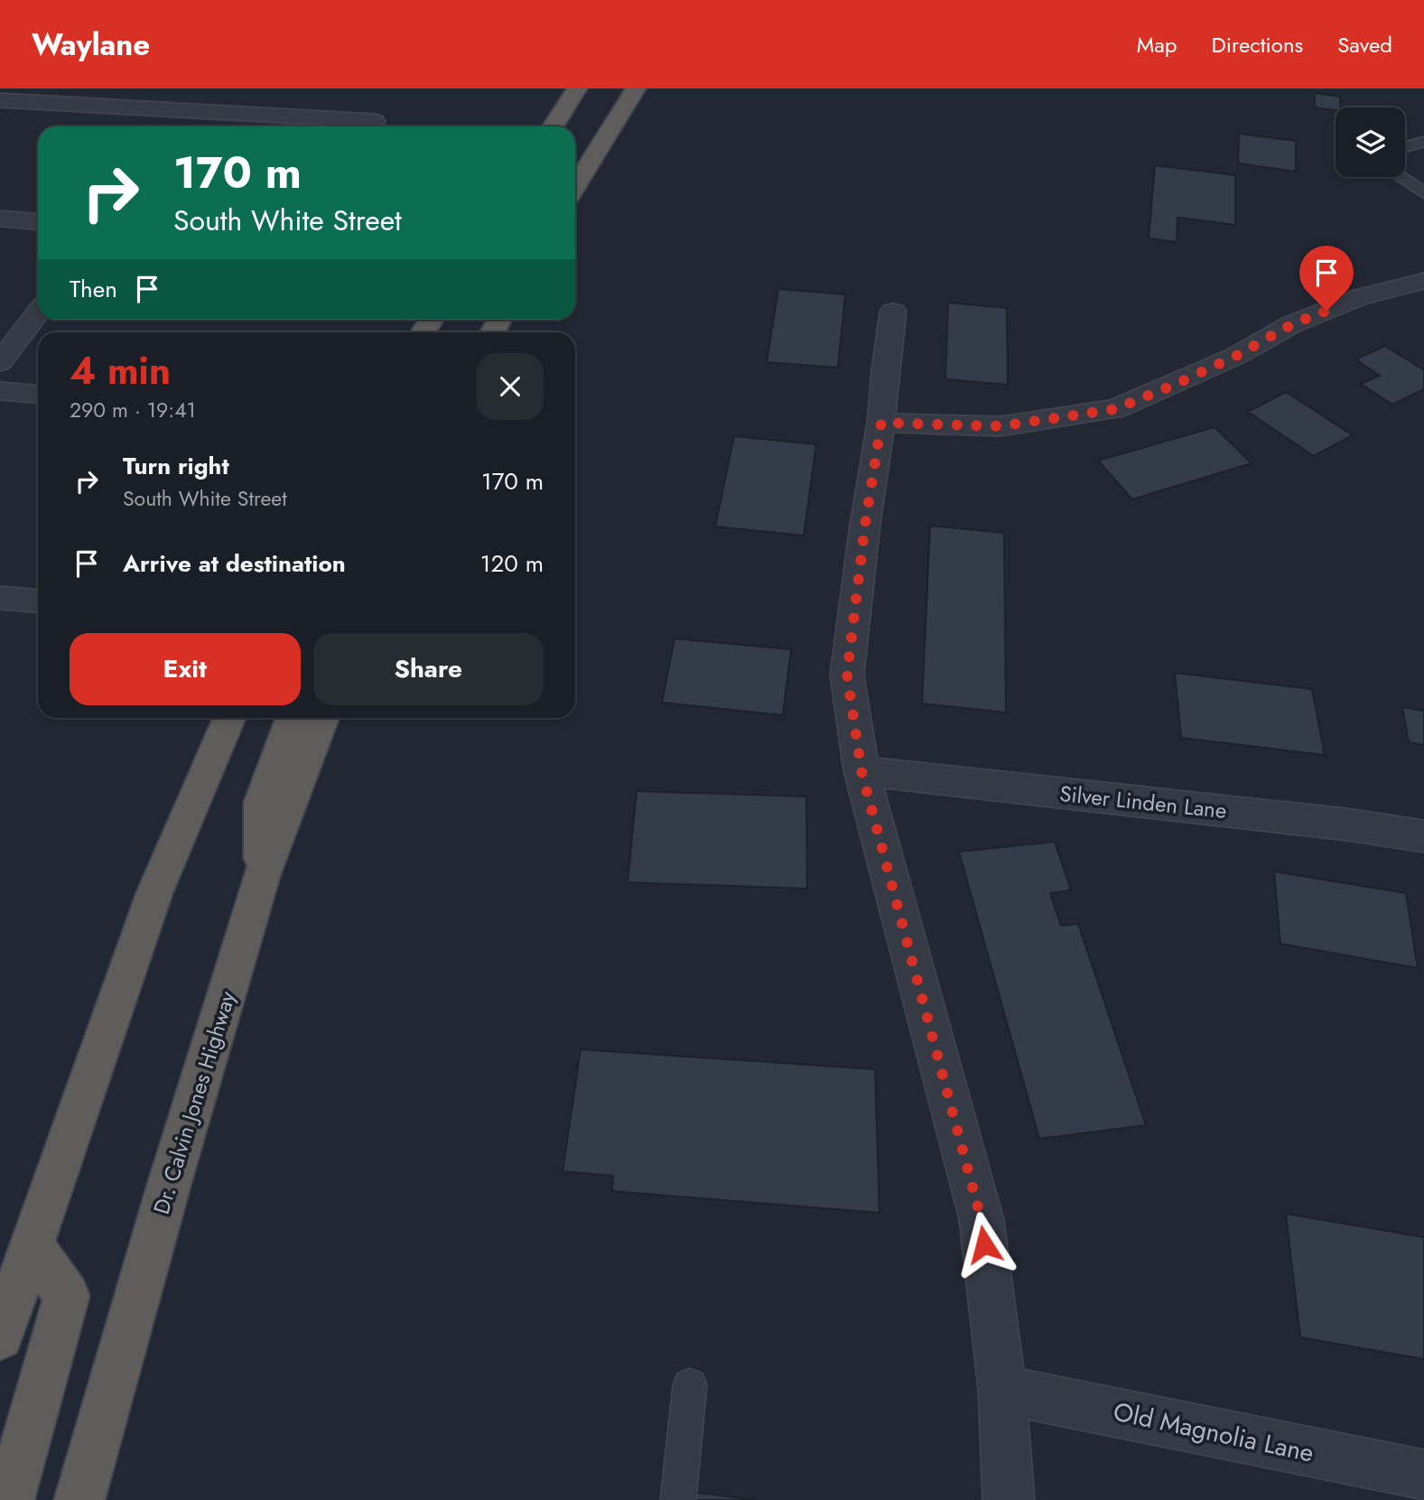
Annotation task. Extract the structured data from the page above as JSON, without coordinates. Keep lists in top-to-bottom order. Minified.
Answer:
{"streets":{"highway":["Dr. Calvin Jones Highway"],"street":["Silver Linden Lane","Old Magnolia Lane"]},"page":{"header":"Waylane","nav":["Map","Directions","Saved"],"turn":["170 m","South White Street"],"then":"Then","heading":["4 min","290 m · 19:41"],"list":[{"name":"Turn right","note":"South White Street","value":"170 m"},{"name":"Arrive at destination","value":"120 m"}],"buttons":["Exit","Share"]}}
